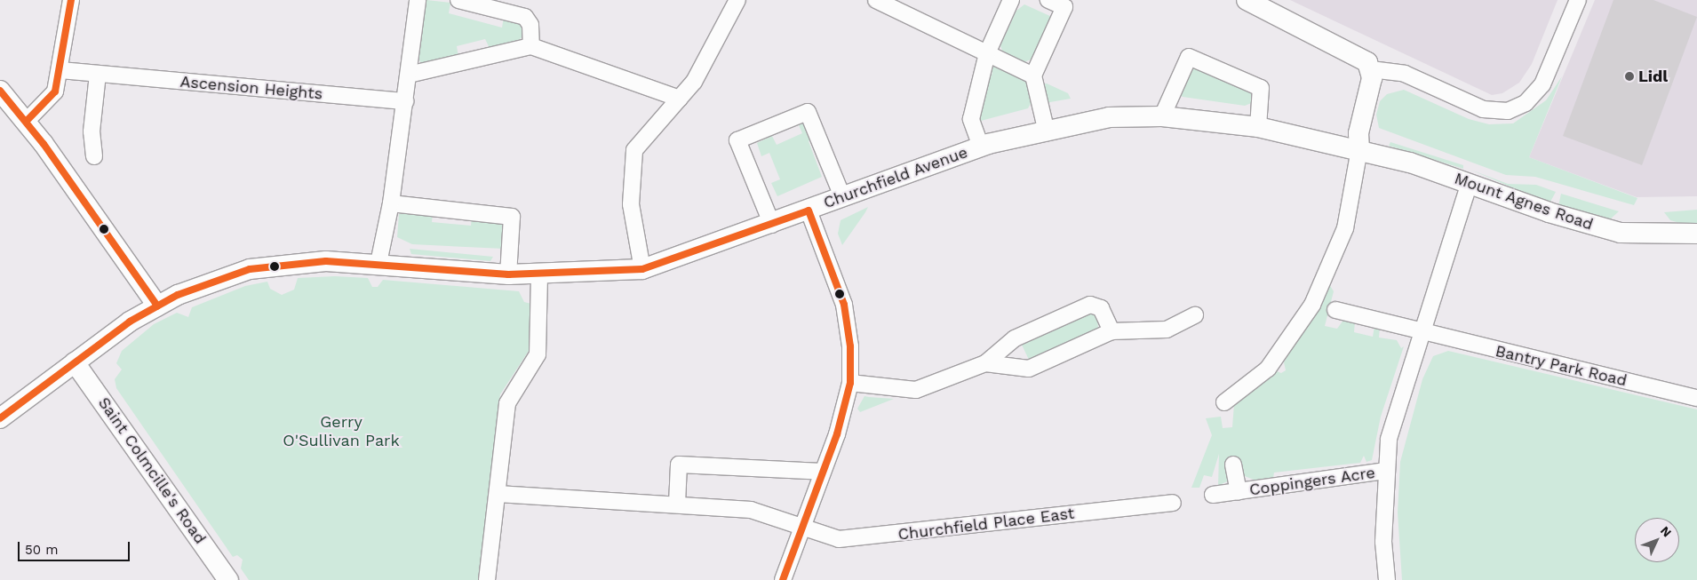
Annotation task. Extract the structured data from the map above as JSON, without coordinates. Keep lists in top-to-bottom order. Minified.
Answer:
{"streets":{"street":["Ascension Heights","Churchfield Avenue","Mount Agnes Road","Bantry Park Road","Saint Colmcille's Road","Coppingers Acre","Churchfield Place East"]},"crossings":[["Churchfield Avenue","Mount Agnes Road"],["Churchfield Avenue","Saint Colmcille's Road"]],"parks":["Gerry O'Sullivan Park"],"places":["Lidl"],"scale_bar":"50 m","north":"top right"}
